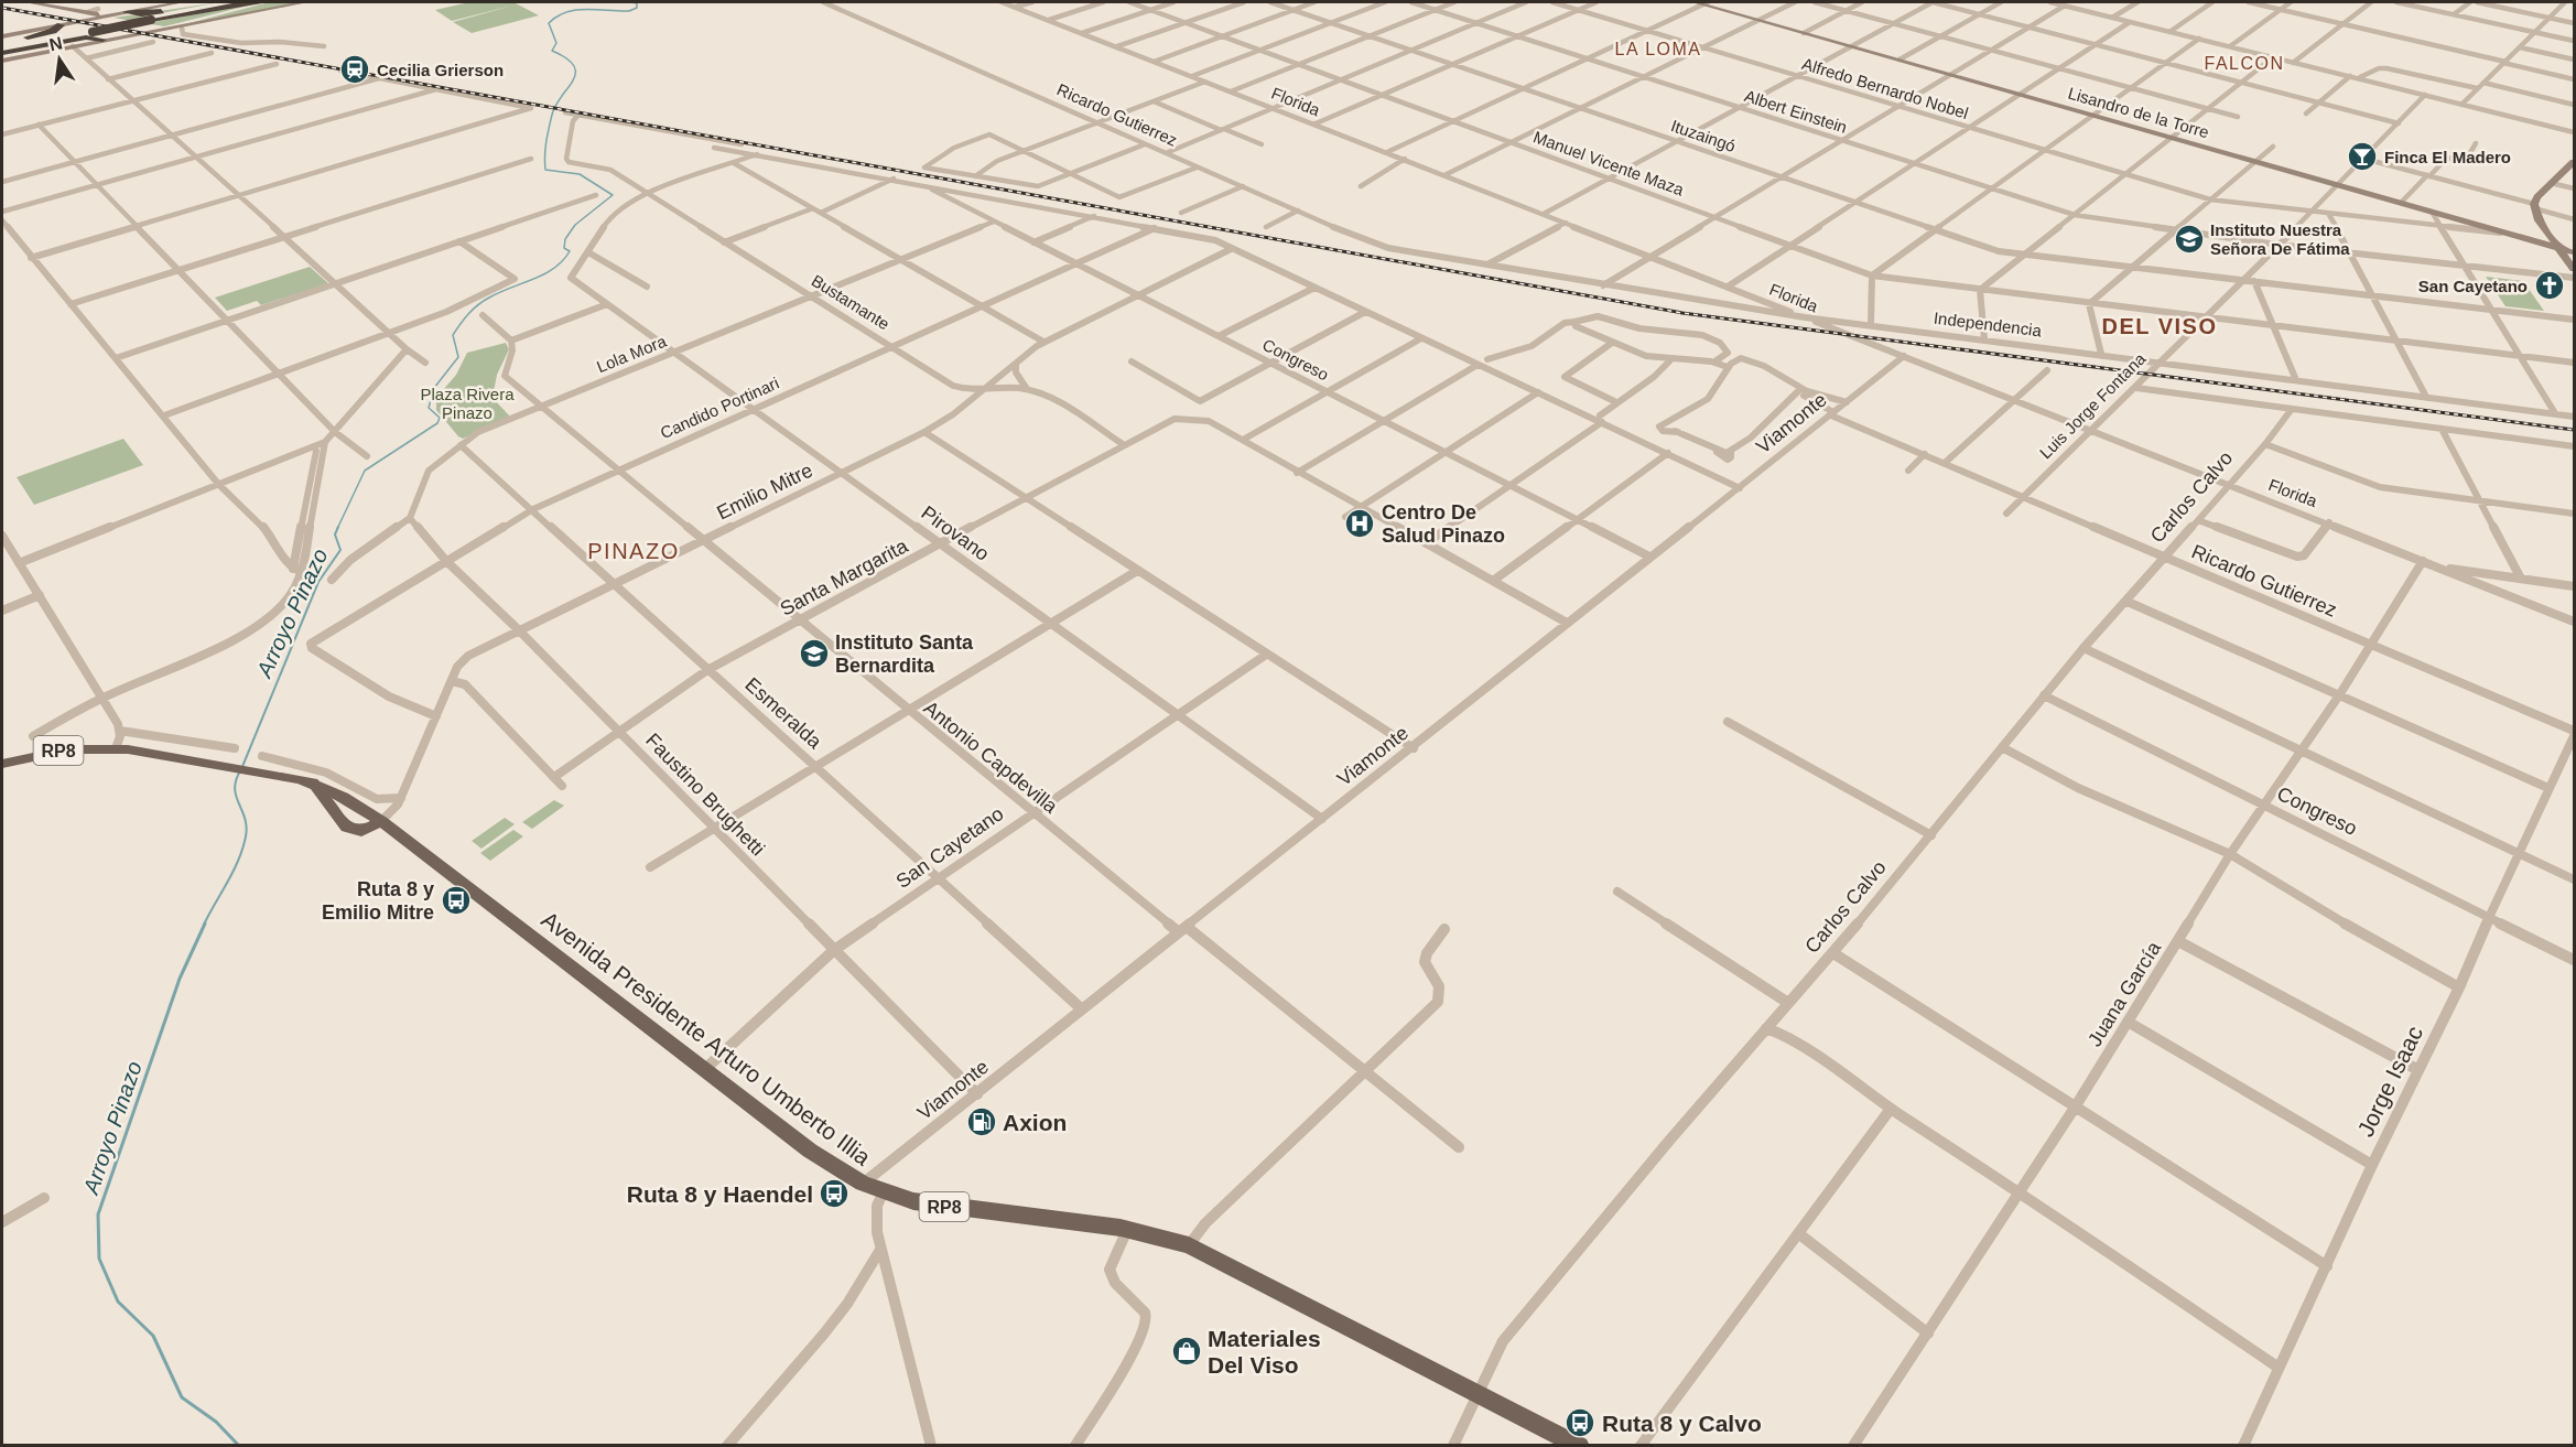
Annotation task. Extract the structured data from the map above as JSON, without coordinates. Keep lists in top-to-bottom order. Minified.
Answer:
{"streets":{"main road":["RP8","Avenida Presidente Arturo Umberto Illia"],"street":["Alfredo Bernardo Nobel","Florida","Albert Einstein","Lisandro de la Torre","Ricardo Gutierrez","Ituzaingó","Manuel Vicente Maza","Bustamante","Independencia","Lola Mora","Congreso","Luis Jorge Fontana","Candido Portinari","Viamonte","Emilio Mitre","Carlos Calvo","Pirovano","Santa Margarita","Esmeralda","Antonio Capdevilla","Faustino Brughetti","San Cayetano","Juana García","Jorge Isaac"]},"crossings":[["Alfredo Bernardo Nobel","Lisandro de la Torre"],["Alfredo Bernardo Nobel","Luis Jorge Fontana"],["Florida","Independencia"],["Florida","Luis Jorge Fontana"],["Florida","Viamonte"],["Florida","Carlos Calvo"],["Florida","Juana García"],["Albert Einstein","Luis Jorge Fontana"],["Lisandro de la Torre","Luis Jorge Fontana"],["Ricardo Gutierrez","Independencia"],["Ricardo Gutierrez","Luis Jorge Fontana"],["Ricardo Gutierrez","Viamonte"],["Ricardo Gutierrez","Carlos Calvo"],["Ricardo Gutierrez","Juana García"],["Ituzaingó","Luis Jorge Fontana"],["Manuel Vicente Maza","Luis Jorge Fontana"],["Bustamante","Lola Mora"],["Bustamante","Candido Portinari"],["Bustamante","Emilio Mitre"],["Bustamante","Santa Margarita"],["Independencia","Luis Jorge Fontana"],["Lola Mora","Congreso"],["Lola Mora","Pirovano"],["Lola Mora","Esmeralda"],["Lola Mora","Antonio Capdevilla"],["Lola Mora","Faustino Brughetti"],["Congreso","Candido Portinari"],["Congreso","Viamonte"],["Congreso","Emilio Mitre"],["Congreso","Carlos Calvo"],["Congreso","Juana García"],["Congreso","Jorge Isaac"],["Candido Portinari","Emilio Mitre"],["Candido Portinari","Pirovano"],["Candido Portinari","Esmeralda"],["Candido Portinari","Antonio Capdevilla"],["Candido Portinari","Faustino Brughetti"],["Viamonte","Pirovano"],["Viamonte","Santa Margarita"],["Viamonte","Esmeralda"],["Viamonte","Antonio Capdevilla"],["Viamonte","Faustino Brughetti"],["Viamonte","Avenida Presidente Arturo Umberto Illia"],["Emilio Mitre","Pirovano"],["Emilio Mitre","Esmeralda"],["Emilio Mitre","Antonio Capdevilla"],["Emilio Mitre","Faustino Brughetti"],["Emilio Mitre","Avenida Presidente Arturo Umberto Illia"],["Carlos Calvo","Avenida Presidente Arturo Umberto Illia"],["Pirovano","Santa Margarita"],["Pirovano","San Cayetano"],["Santa Margarita","Esmeralda"],["Santa Margarita","Antonio Capdevilla"],["Santa Margarita","Faustino Brughetti"],["Esmeralda","San Cayetano"],["Antonio Capdevilla","San Cayetano"],["Faustino Brughetti","San Cayetano"],["San Cayetano","Avenida Presidente Arturo Umberto Illia"]],"districts":["LA LOMA","FALCON","DEL VISO","PINAZO"],"water":["Arroyo Pinazo"],"parks":["Plaza Rivera Pinazo"],"places":{"station":["Cecilia Grierson"],"bar":["Finca El Madero"],"school or university":["Instituto Nuestra Señora De Fátima","Instituto Santa Bernardita"],"church":["San Cayetano"],"hospital":["Centro De Salud Pinazo"],"bus stop":["Ruta 8 y Emilio Mitre","Ruta 8 y Haendel","Ruta 8 y Calvo"],"fuel station":["Axion"],"shop":["Materiales Del Viso"]},"north":"top"}
